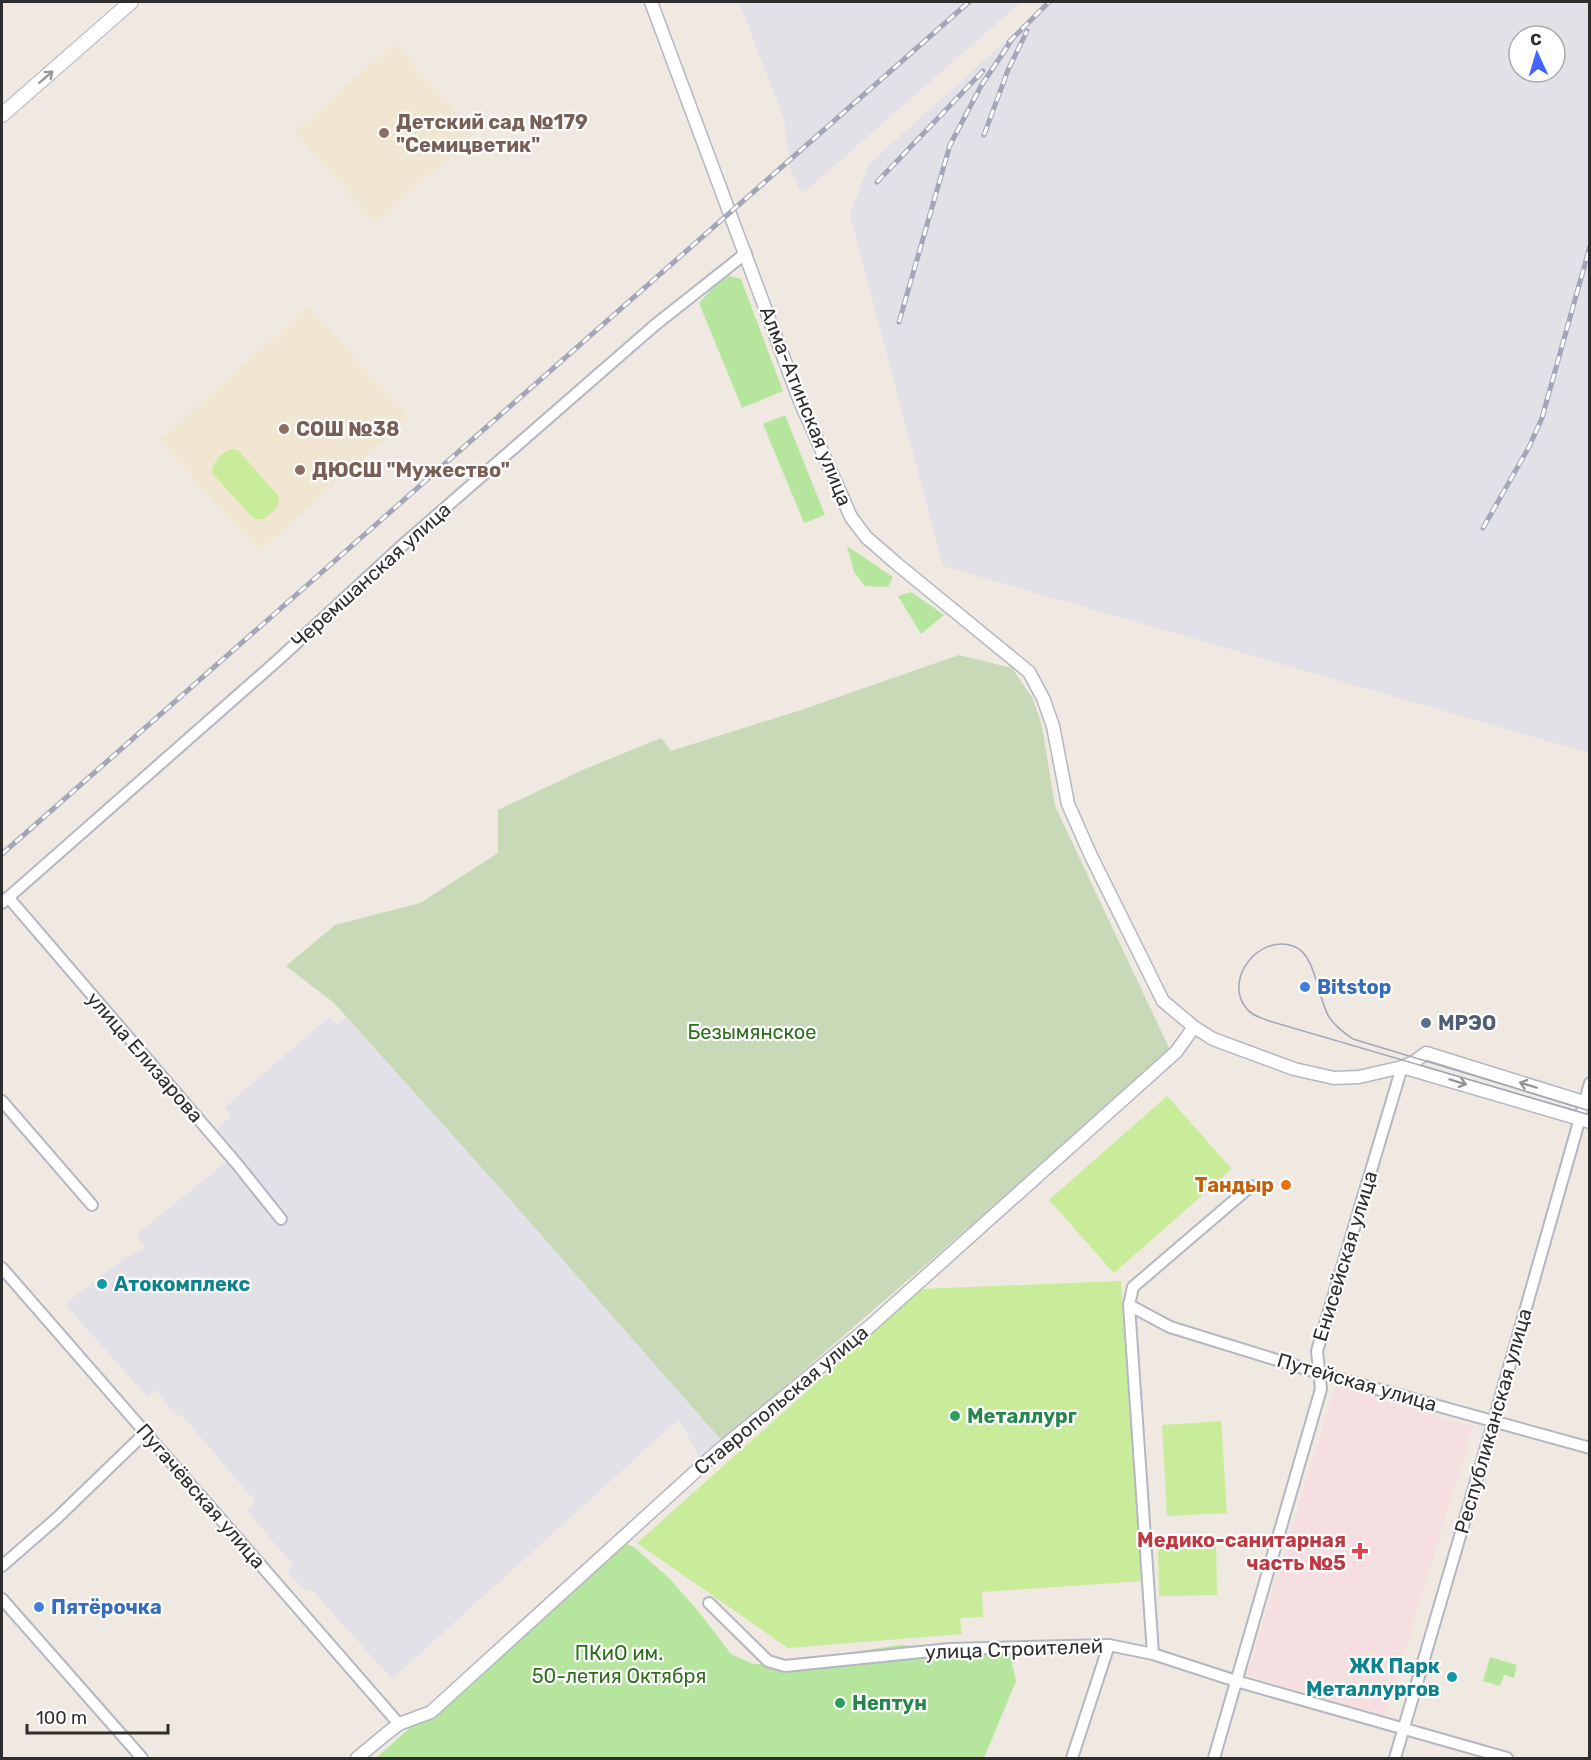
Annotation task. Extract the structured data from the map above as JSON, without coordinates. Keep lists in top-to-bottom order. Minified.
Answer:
{"streets":{"street":["Алма-Атинская улица","Черемшанская улица","улица Елизарова","Енисейская улица","Путейская улица","Ставропольская улица","Республиканская улица","Пугачёвская улица","улица Строителей"]},"crossings":[["Алма-Атинская улица","Черемшанская улица"],["Алма-Атинская улица","Енисейская улица"],["Алма-Атинская улица","Ставропольская улица"],["Алма-Атинская улица","Республиканская улица"],["Черемшанская улица","улица Елизарова"],["Енисейская улица","Путейская улица"],["Енисейская улица","улица Строителей"],["Путейская улица","Республиканская улица"],["Ставропольская улица","Пугачёвская улица"],["Республиканская улица","улица Строителей"]],"parks":["Безымянское","ПКиО им. 50-летия Октября"],"places":{"other":["Детский сад №179 \"Семицветик\"","СОШ №38","ДЮСШ \"Мужество\"","Bitstop","МРЭО","Тандыр","Атокомплекс","Металлург","Пятёрочка","ЖК Парк Металлургов","Нептун"],"health":["Медико-санитарная часть №5"]},"scale_bar":"100 m","north":"top"}
